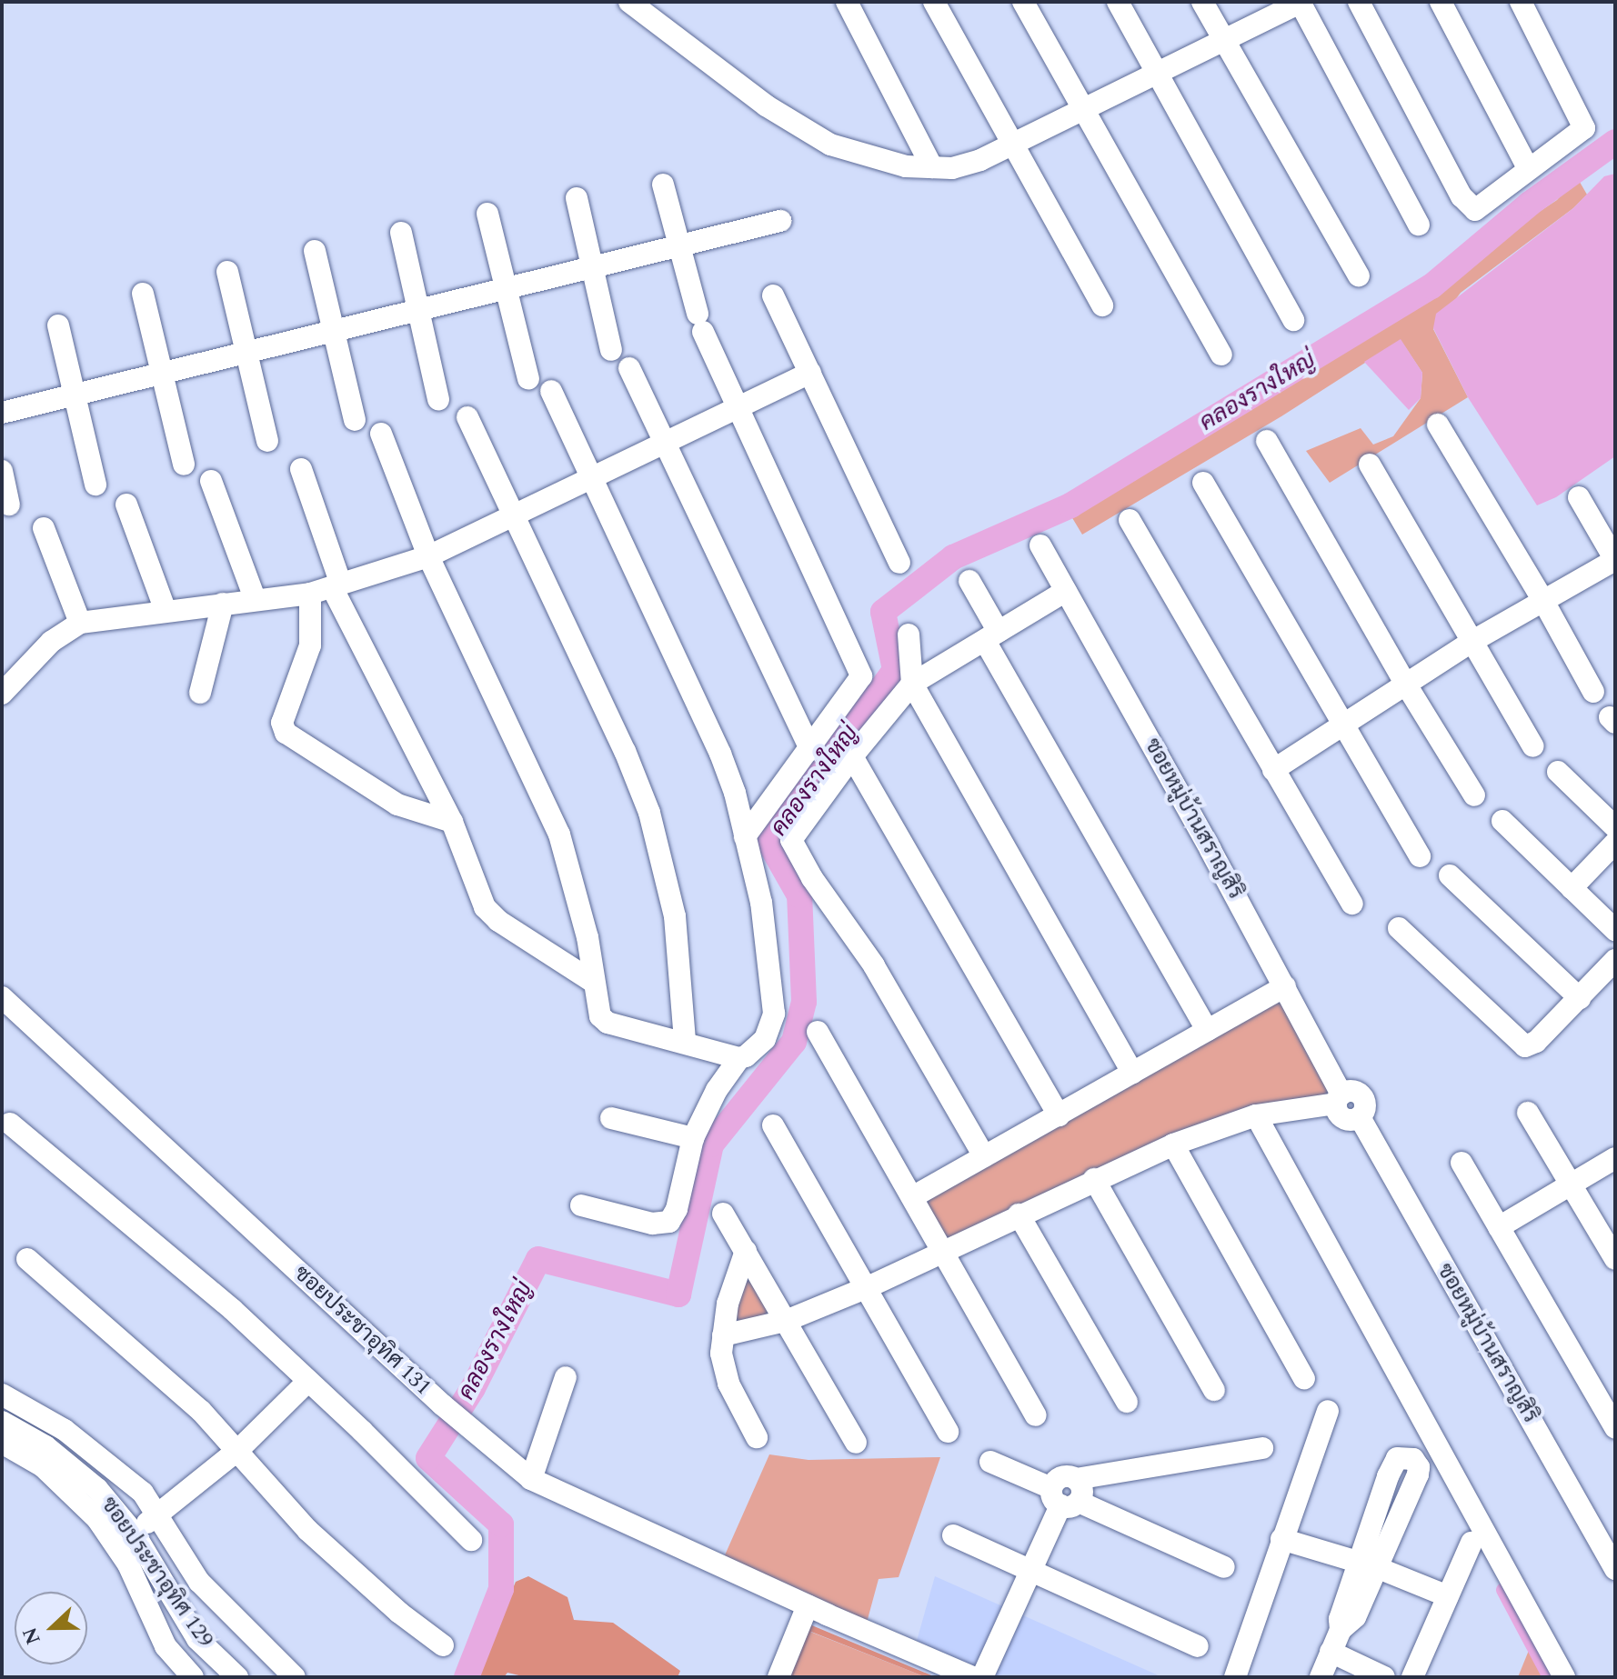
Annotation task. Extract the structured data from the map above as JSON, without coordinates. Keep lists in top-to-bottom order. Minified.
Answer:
{"streets":{"street":["ซอยหมู่บ้านสราญสิริ","ซอยประชาอุทิศ 131","ซอยประชาอุทิศ 129"]},"water":["คลองรางใหญ่"],"north":"left"}
